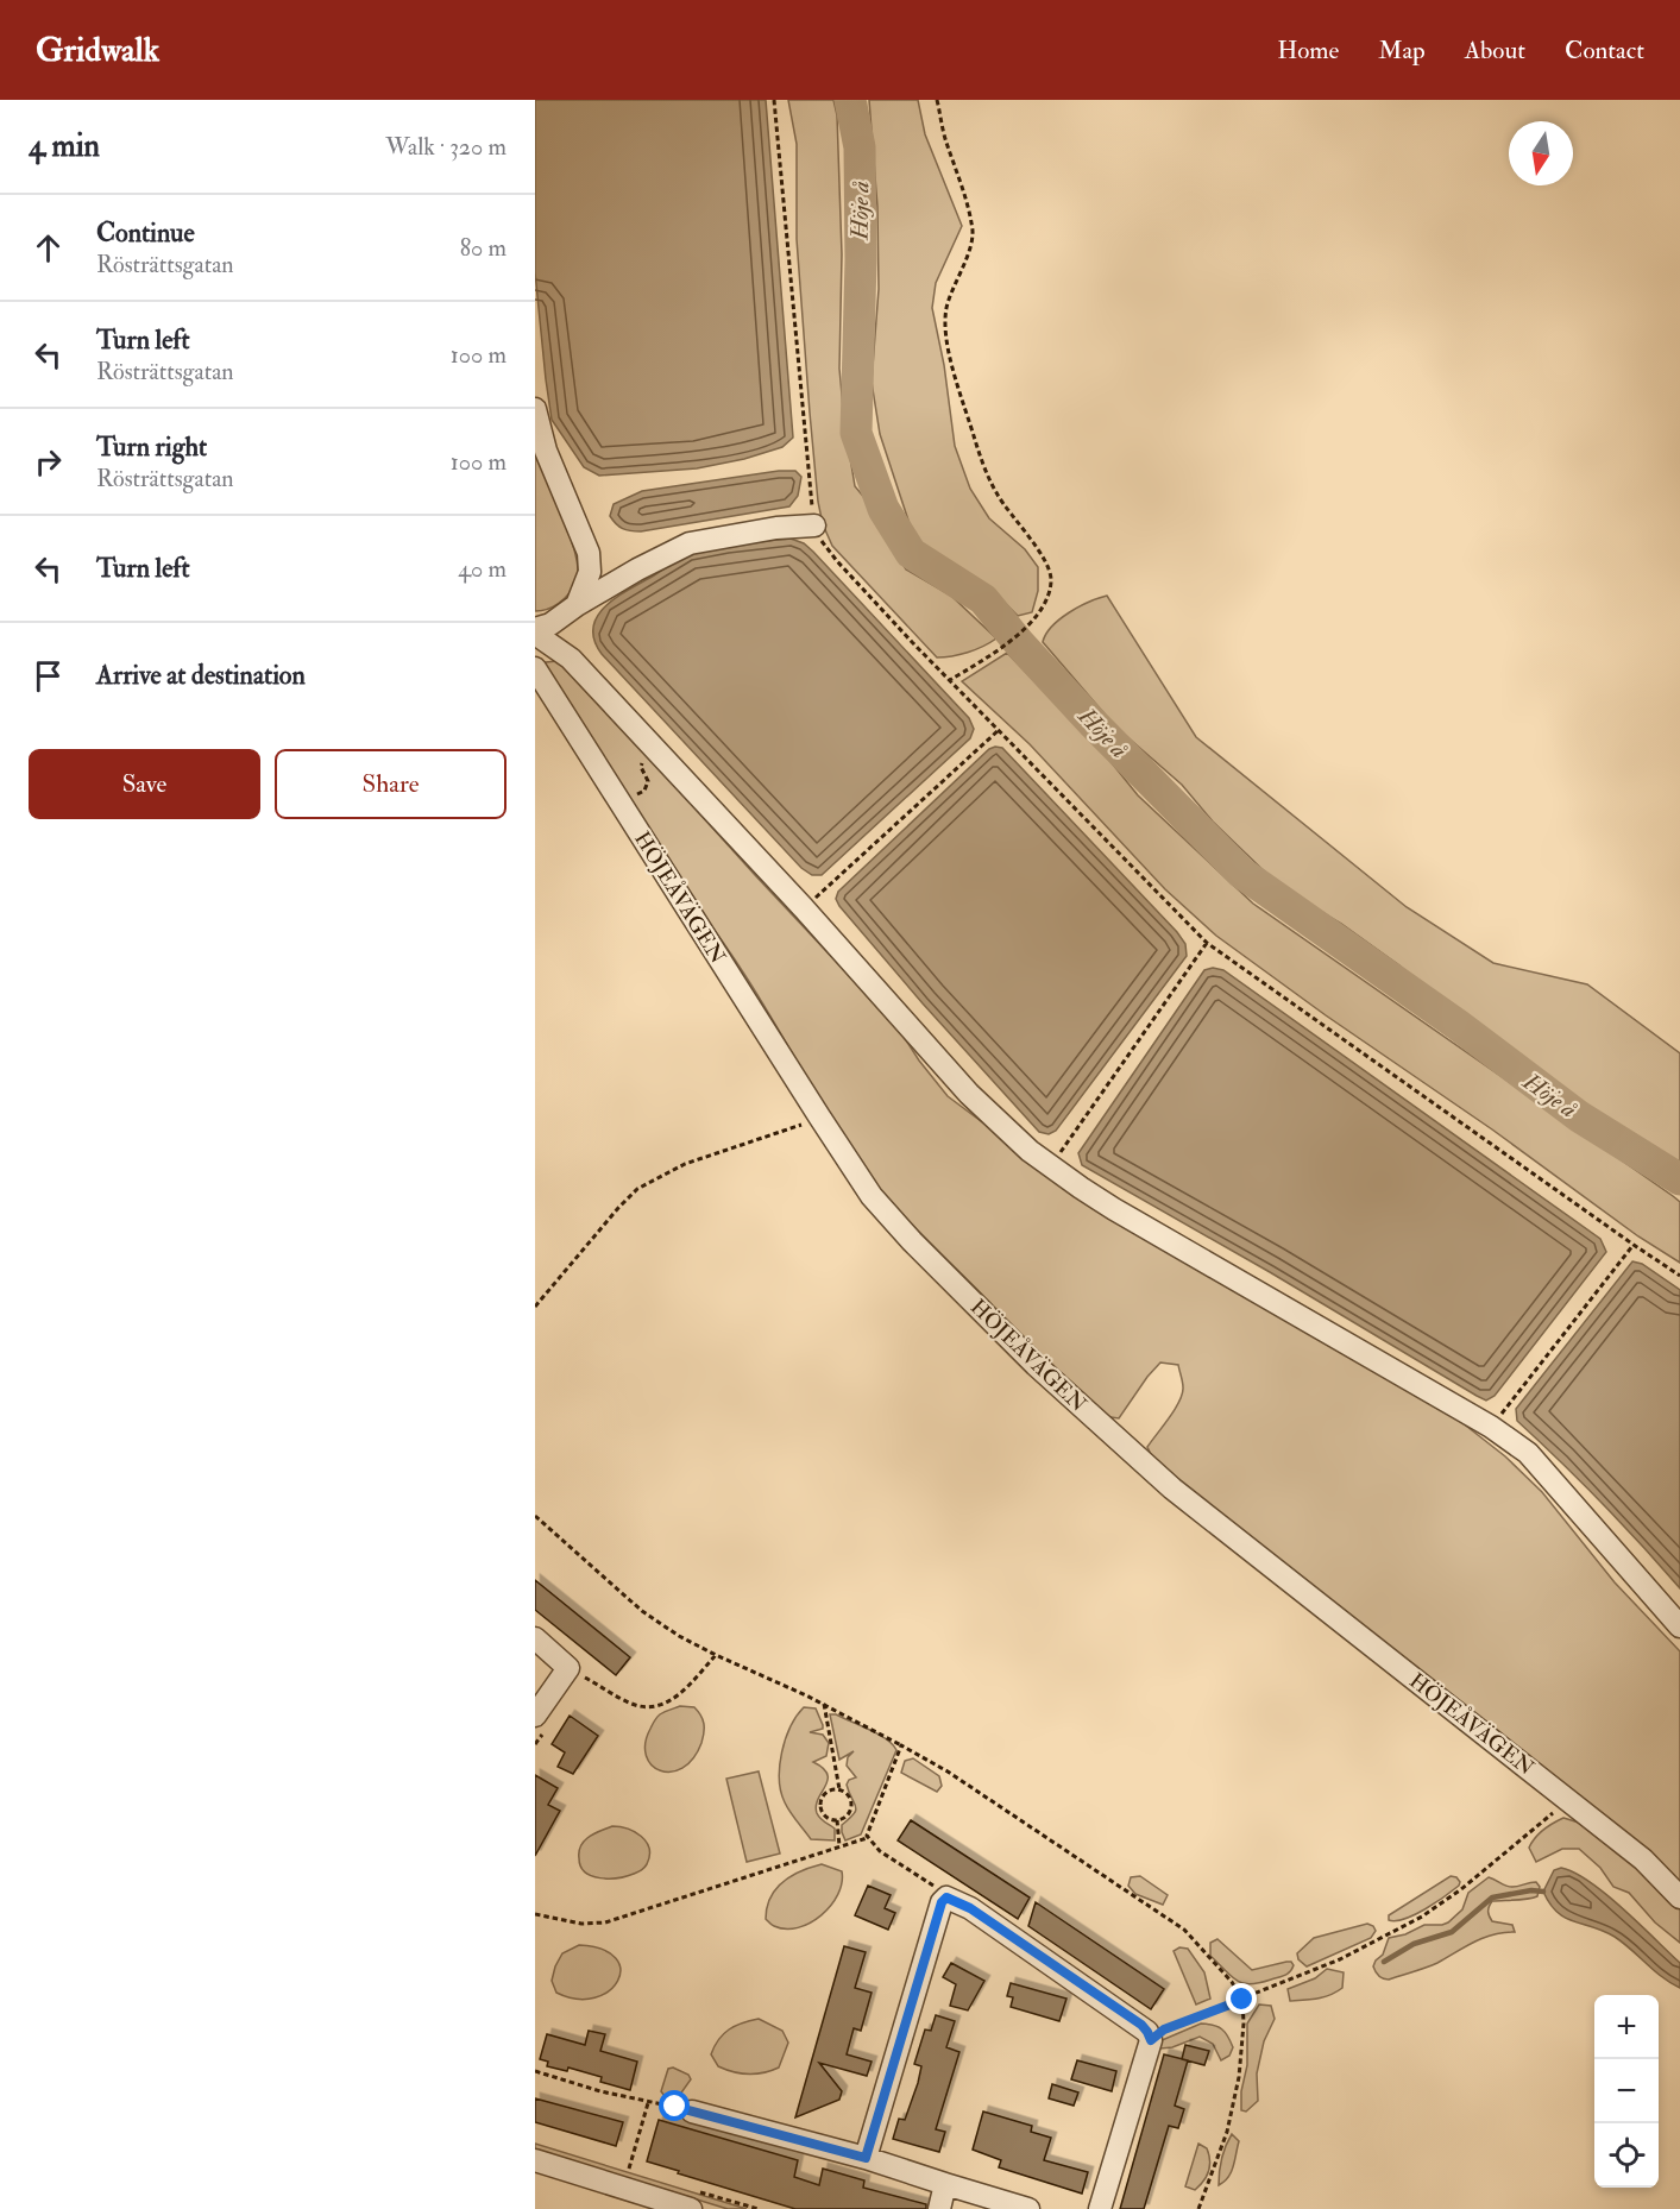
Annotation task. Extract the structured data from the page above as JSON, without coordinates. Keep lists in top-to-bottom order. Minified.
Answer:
{"streets":{"street":["HÖJEÅVÄGEN"]},"water":["Höje å"],"north":"bottom","page":{"header":"Gridwalk","nav":["Home","Map","About","Contact"],"heading":["4 min","Walk · 320 m"],"list":[["Continue","Rösträttsgatan","80 m"],["Turn left","Rösträttsgatan","100 m"],["Turn right","Rösträttsgatan","100 m"],["Turn left","40 m"],"Arrive at destination"],"buttons":["Save","Share"],"map_buttons":["+","−"]}}
